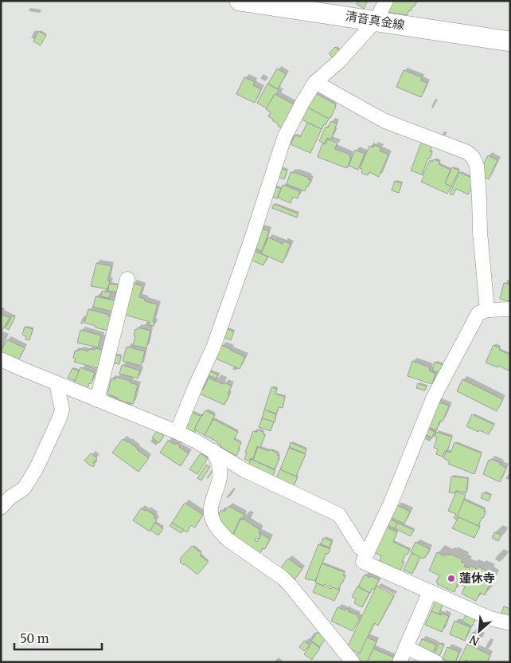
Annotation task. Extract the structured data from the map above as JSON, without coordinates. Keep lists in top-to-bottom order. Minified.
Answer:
{"streets":{"main road":["清音真金線"]},"places":["蓮休寺"],"scale_bar":"50 m","north":"bottom left"}
